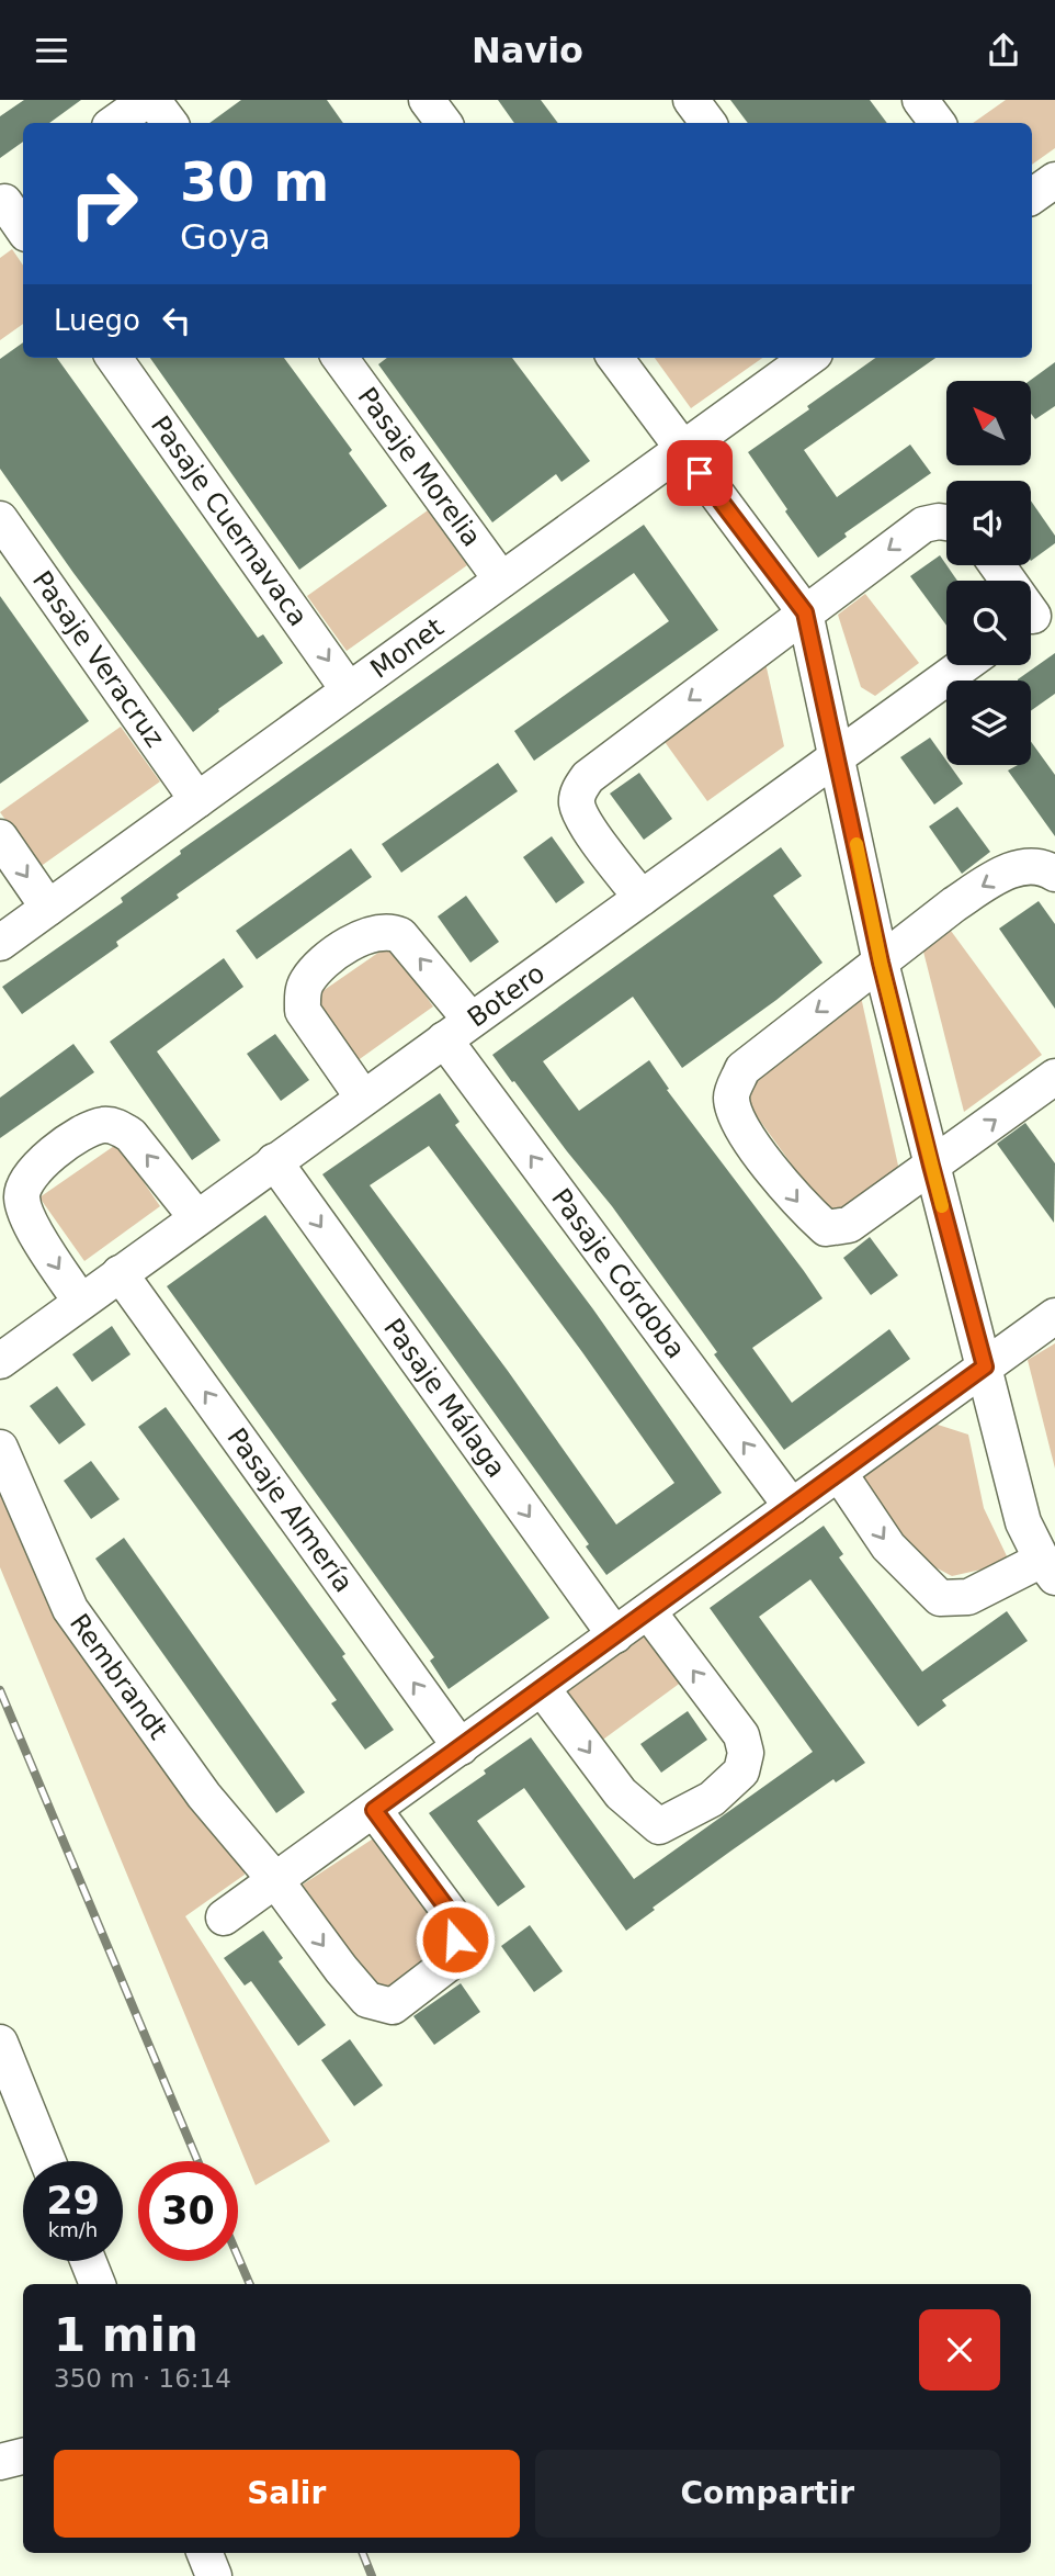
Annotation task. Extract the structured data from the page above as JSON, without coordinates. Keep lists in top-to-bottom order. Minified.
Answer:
{"streets":{"street":["Pasaje Morelia","Pasaje Cuernavaca","Monet","Pasaje Veracruz","Botero","Pasaje Córdoba","Pasaje Málaga","Pasaje Almería","Rembrandt"]},"crossings":[["Pasaje Morelia","Monet"],["Pasaje Cuernavaca","Monet"],["Monet","Pasaje Veracruz"],["Botero","Pasaje Córdoba"],["Botero","Pasaje Málaga"],["Botero","Pasaje Almería"]],"one_way":["Pasaje Cuernavaca","Pasaje Málaga","Pasaje Almería"],"north":"top left","page":{"header":"Navio","turn":["30 m","Goya"],"then":"Luego","speed":"29 km/h","limit":"30","heading":["1 min","350 m · 16:14"],"buttons":["Salir","Compartir"]}}
